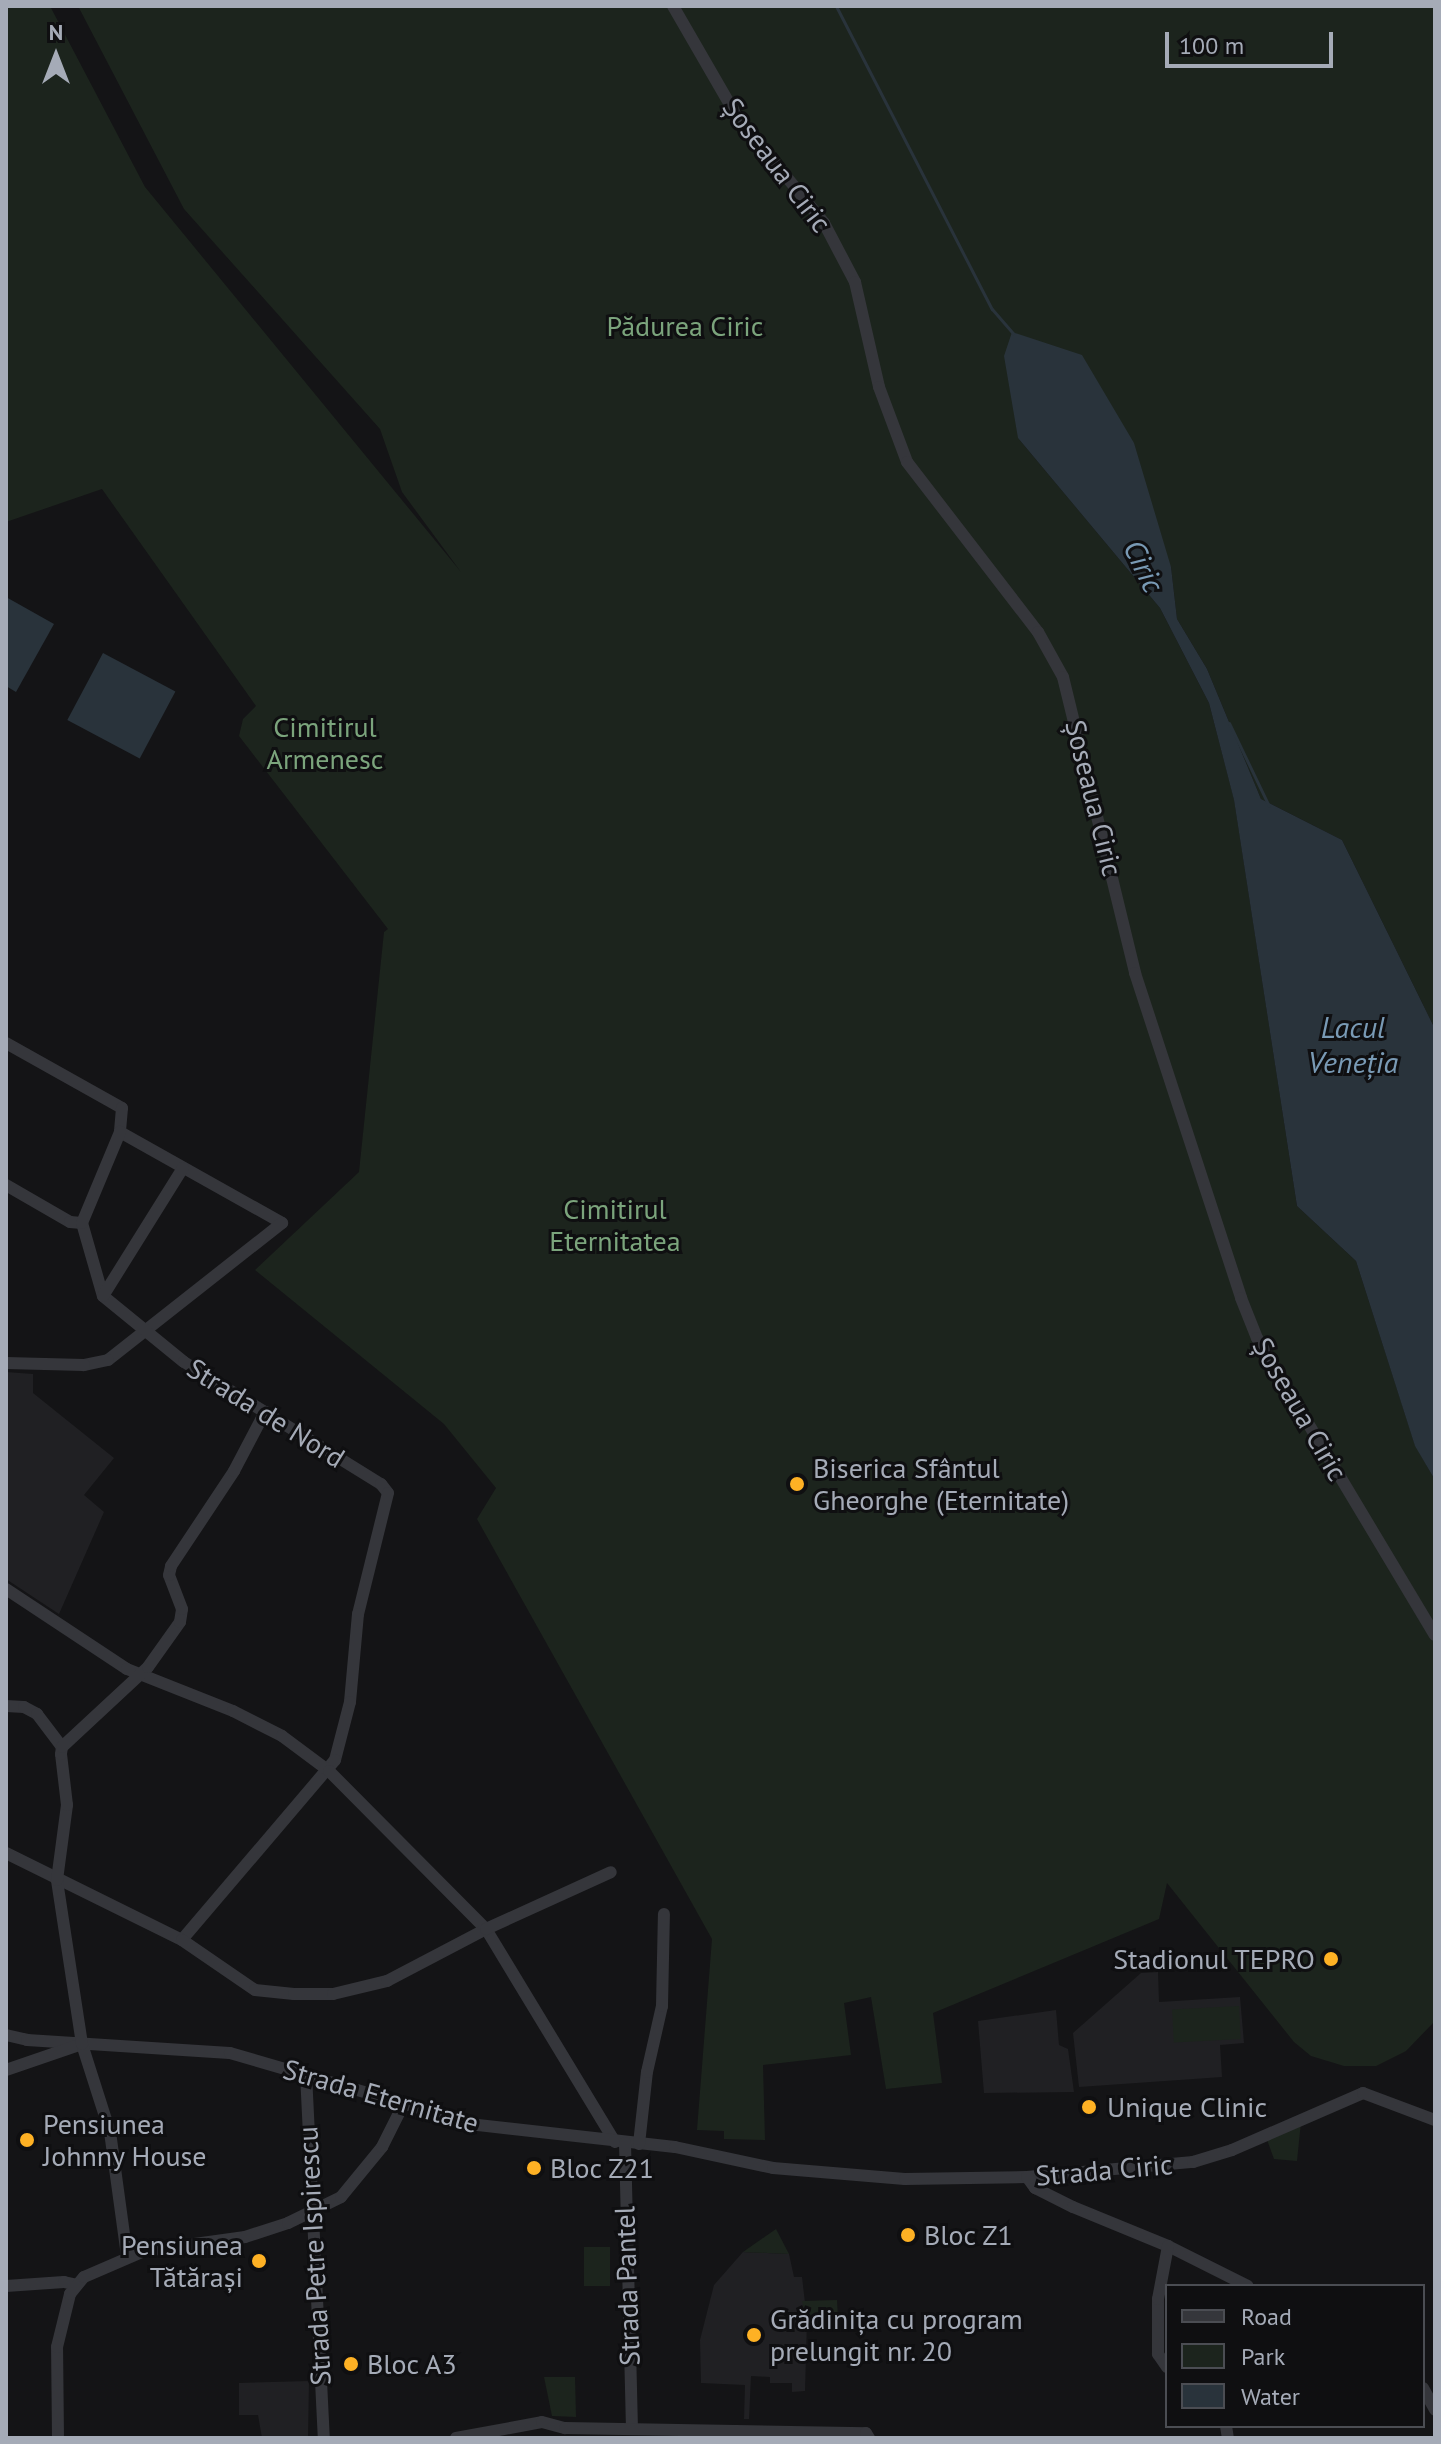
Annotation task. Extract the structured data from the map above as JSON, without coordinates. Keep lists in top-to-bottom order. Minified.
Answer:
{"streets":{"street":["Șoseaua Ciric","Strada de Nord","Strada Eternitate","Strada Ciric","Strada Petre Ispirescu","Strada Pantel"]},"crossings":[["Strada Eternitate","Strada Ciric"],["Strada Eternitate","Strada Petre Ispirescu"],["Strada Eternitate","Strada Pantel"]],"water":["Ciric","Lacul Veneția"],"parks":["Pădurea Ciric","Cimitirul Armenesc","Cimitirul Eternitatea"],"places":["Biserica Sfântul Gheorghe (Eternitate)","Stadionul TEPRO","Unique Clinic","Pensiunea Johnny House","Bloc Z21","Bloc Z1","Pensiunea Tătărași","Grădinița cu program prelungit nr. 20","Bloc A3"],"legend":["Road","Park","Water"],"scale_bar":"100 m","north":"top"}
